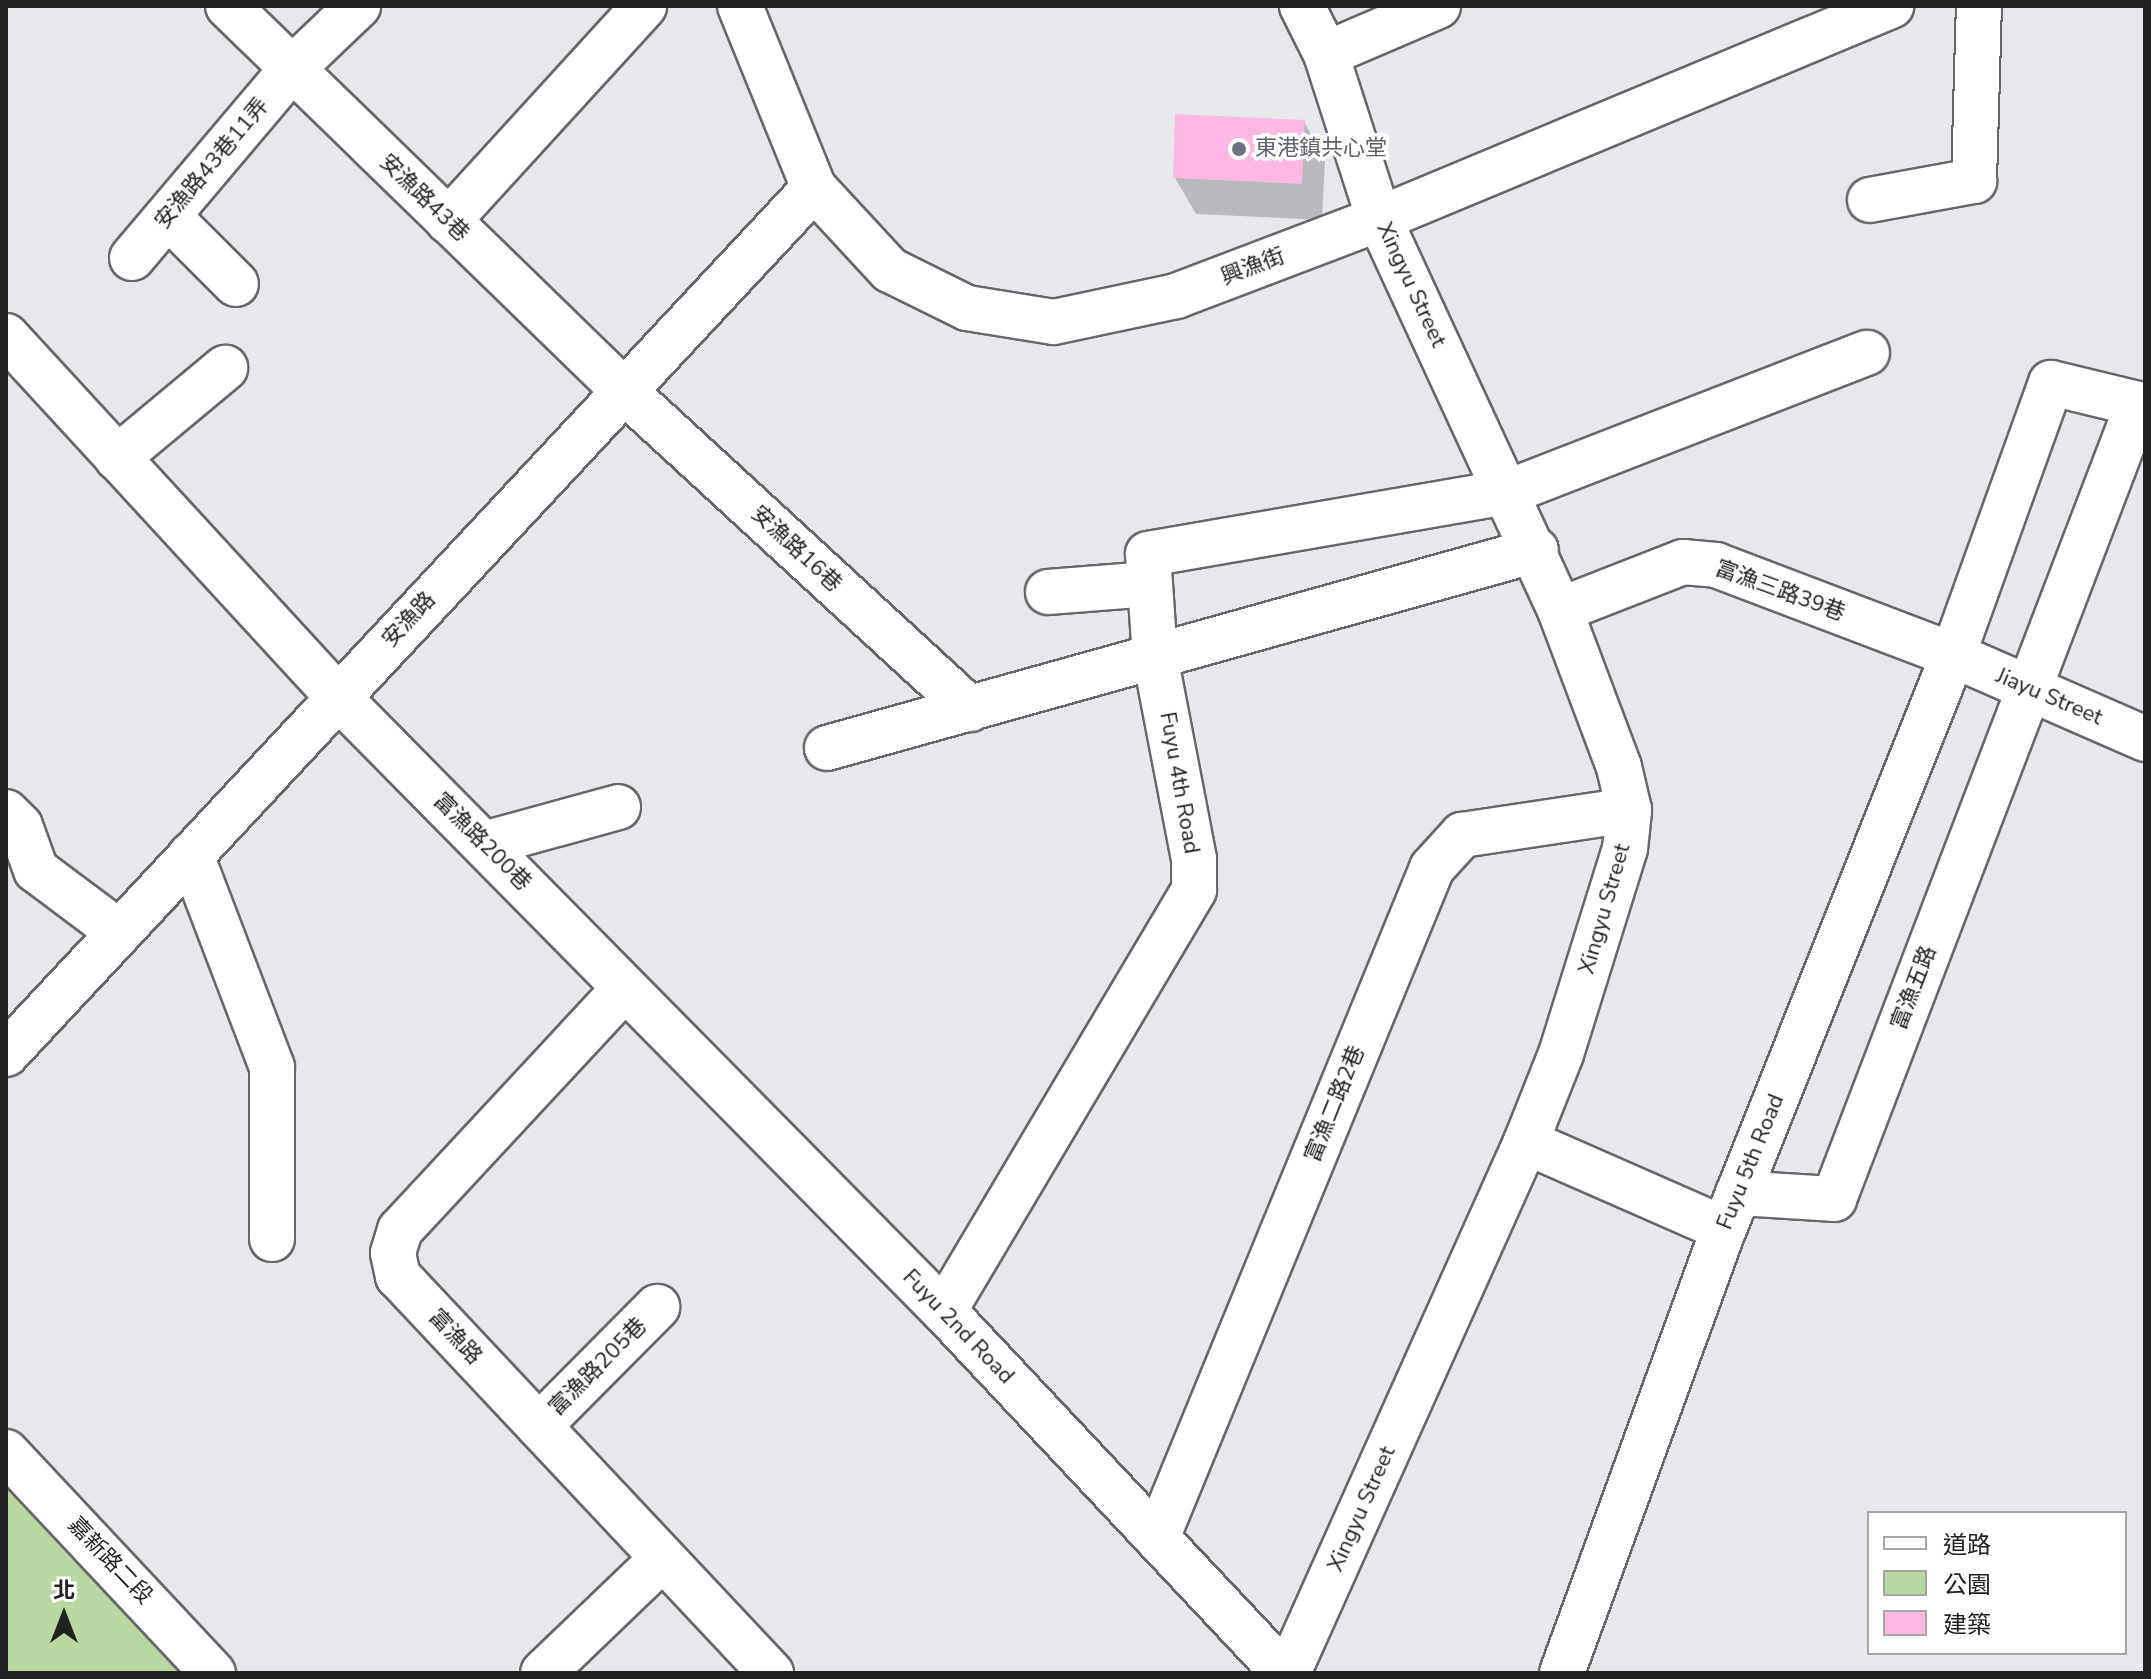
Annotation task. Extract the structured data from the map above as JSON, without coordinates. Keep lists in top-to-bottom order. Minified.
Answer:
{"streets":{"street":["安漁路43巷11弄","安漁路43巷","興漁街","Xingyu Street","安漁路16巷","富漁三路39巷","安漁路","Jiayu Street","Fuyu 4th Road","富漁路200巷","富漁五路","富漁二路2巷","Fuyu 5th Road","Fuyu 2nd Road","富漁路","富漁路205巷","嘉新路二段"]},"crossings":[["安漁路43巷11弄","安漁路43巷"],["安漁路43巷","安漁路16巷"],["安漁路43巷","安漁路"],["興漁街","Xingyu Street"],["興漁街","安漁路"],["Xingyu Street","富漁三路39巷"],["Xingyu Street","Fuyu 4th Road"],["Xingyu Street","富漁二路2巷"],["Xingyu Street","Fuyu 2nd Road"],["安漁路16巷","安漁路"],["富漁三路39巷","Jiayu Street"],["富漁三路39巷","Fuyu 5th Road"],["安漁路","富漁路200巷"],["Jiayu Street","富漁五路"],["Jiayu Street","Fuyu 5th Road"],["Fuyu 4th Road","Fuyu 2nd Road"],["富漁路200巷","Fuyu 2nd Road"],["富漁路200巷","富漁路"],["富漁五路","Fuyu 5th Road"],["富漁二路2巷","Fuyu 2nd Road"],["Fuyu 2nd Road","富漁路"],["富漁路","富漁路205巷"]],"places":["東港鎮共心堂"],"legend":["道路","公園","建築"],"north":"top"}
